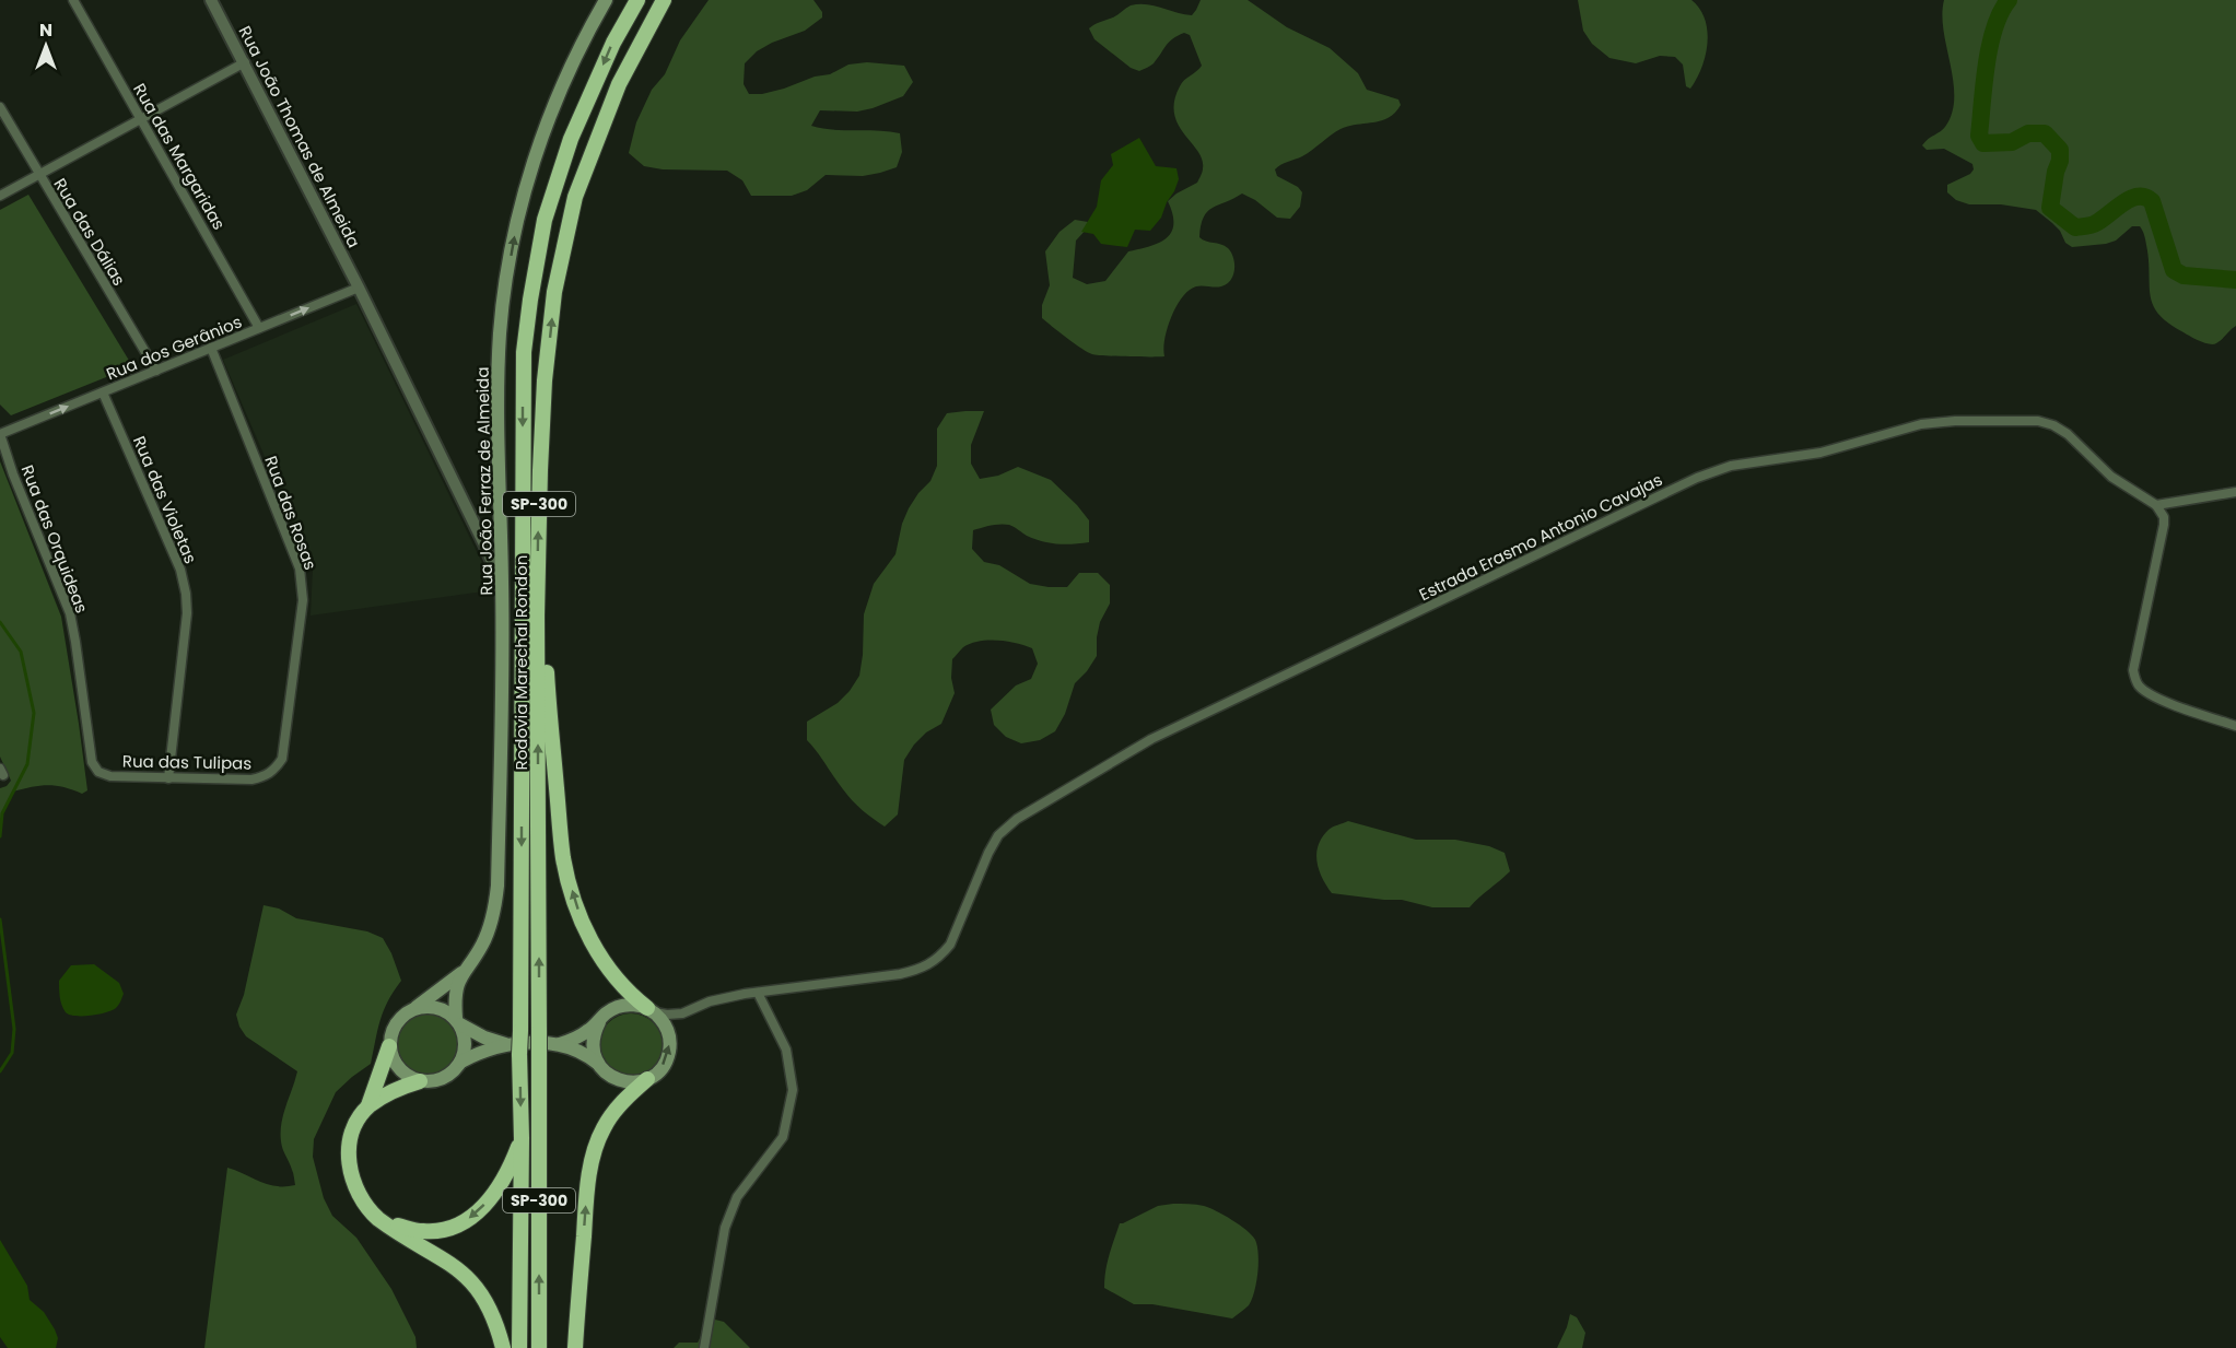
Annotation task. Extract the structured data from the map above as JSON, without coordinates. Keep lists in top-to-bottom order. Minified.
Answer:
{"streets":{"highway":["SP-300","Rodovia Marechal Rondon"],"main road":["Rua João Ferraz de Almeida"],"street":["Rua João Thomas de Almeida","Rua das Margaridas","Rua das Dálias","Rua dos Gerânios","Rua das Violetas","Rua das Rosas","Estrada Erasmo Antonio Cavajas","Rua das Orquideas","Rua das Tulipas"]},"crossings":[["Rua João Thomas de Almeida","Rua dos Gerânios"],["Rua João Thomas de Almeida","Rua João Ferraz de Almeida"],["Rua das Margaridas","Rua dos Gerânios"],["Rua das Dálias","Rua dos Gerânios"],["Rua dos Gerânios","Rua das Violetas"],["Rua dos Gerânios","Rua das Rosas"],["Rua dos Gerânios","Rua das Orquideas"],["Rua das Violetas","Rua das Tulipas"],["Rua das Rosas","Rua das Tulipas"],["Rua das Orquideas","Rua das Tulipas"]],"one_way":["Rua dos Gerânios","Rua João Ferraz de Almeida"],"north":"top"}
